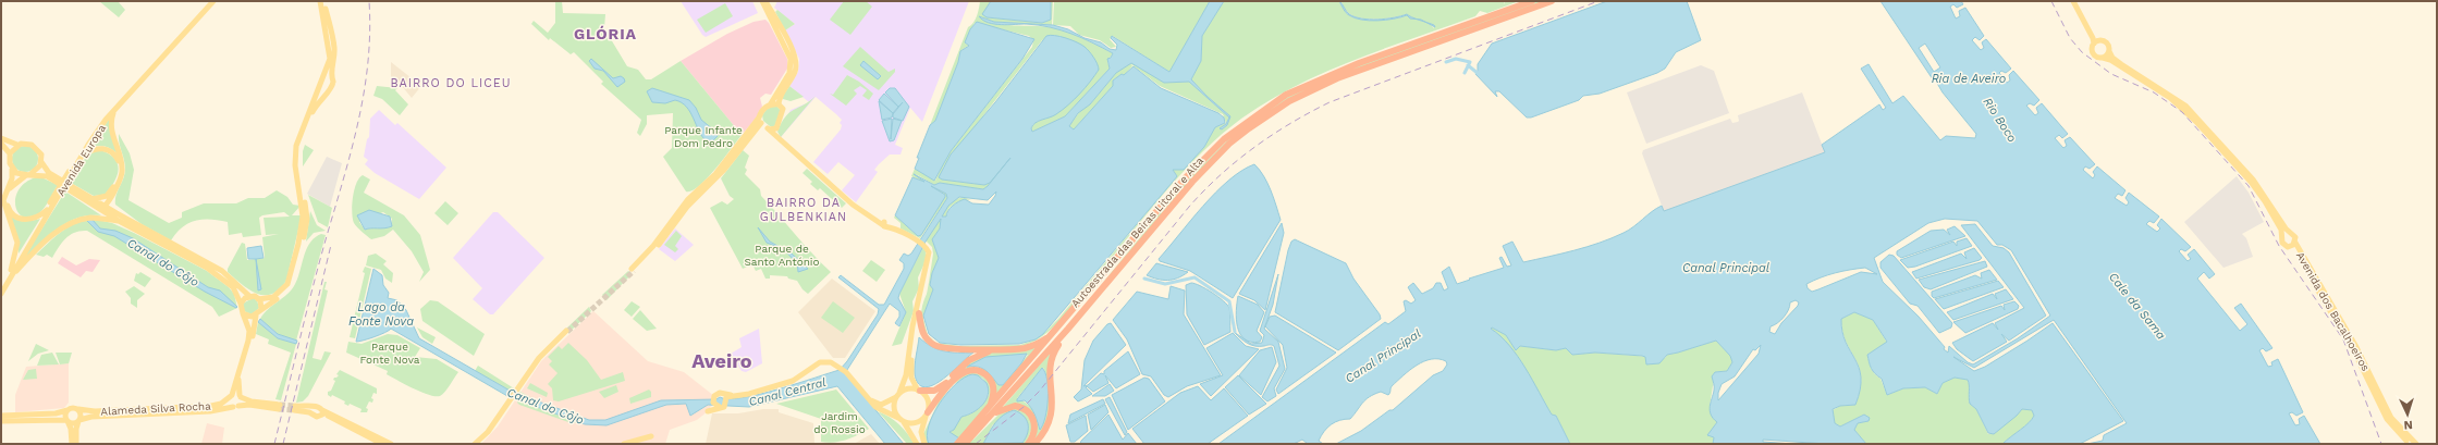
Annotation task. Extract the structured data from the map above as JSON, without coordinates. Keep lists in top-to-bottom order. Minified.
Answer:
{"streets":{"highway":["Autoestrada das Beiras Litoral e Alta"],"main road":["Avenida Europa","Avenida dos Bacalhoeiros","Alameda Silva Rocha"]},"districts":["GLÓRIA","BAIRRO DO LICEU","BAIRRO DA GULBENKIAN","Aveiro"],"water":["Ria de Aveiro","Rio Boco","Canal do Côjo","Canal Principal","Cale da Sama","Lago da Fonte Nova","Canal Central"],"parks":["Parque Infante Dom Pedro","Parque de Santo António","Parque Fonte Nova","Jardim do Rossio"],"north":"bottom"}
